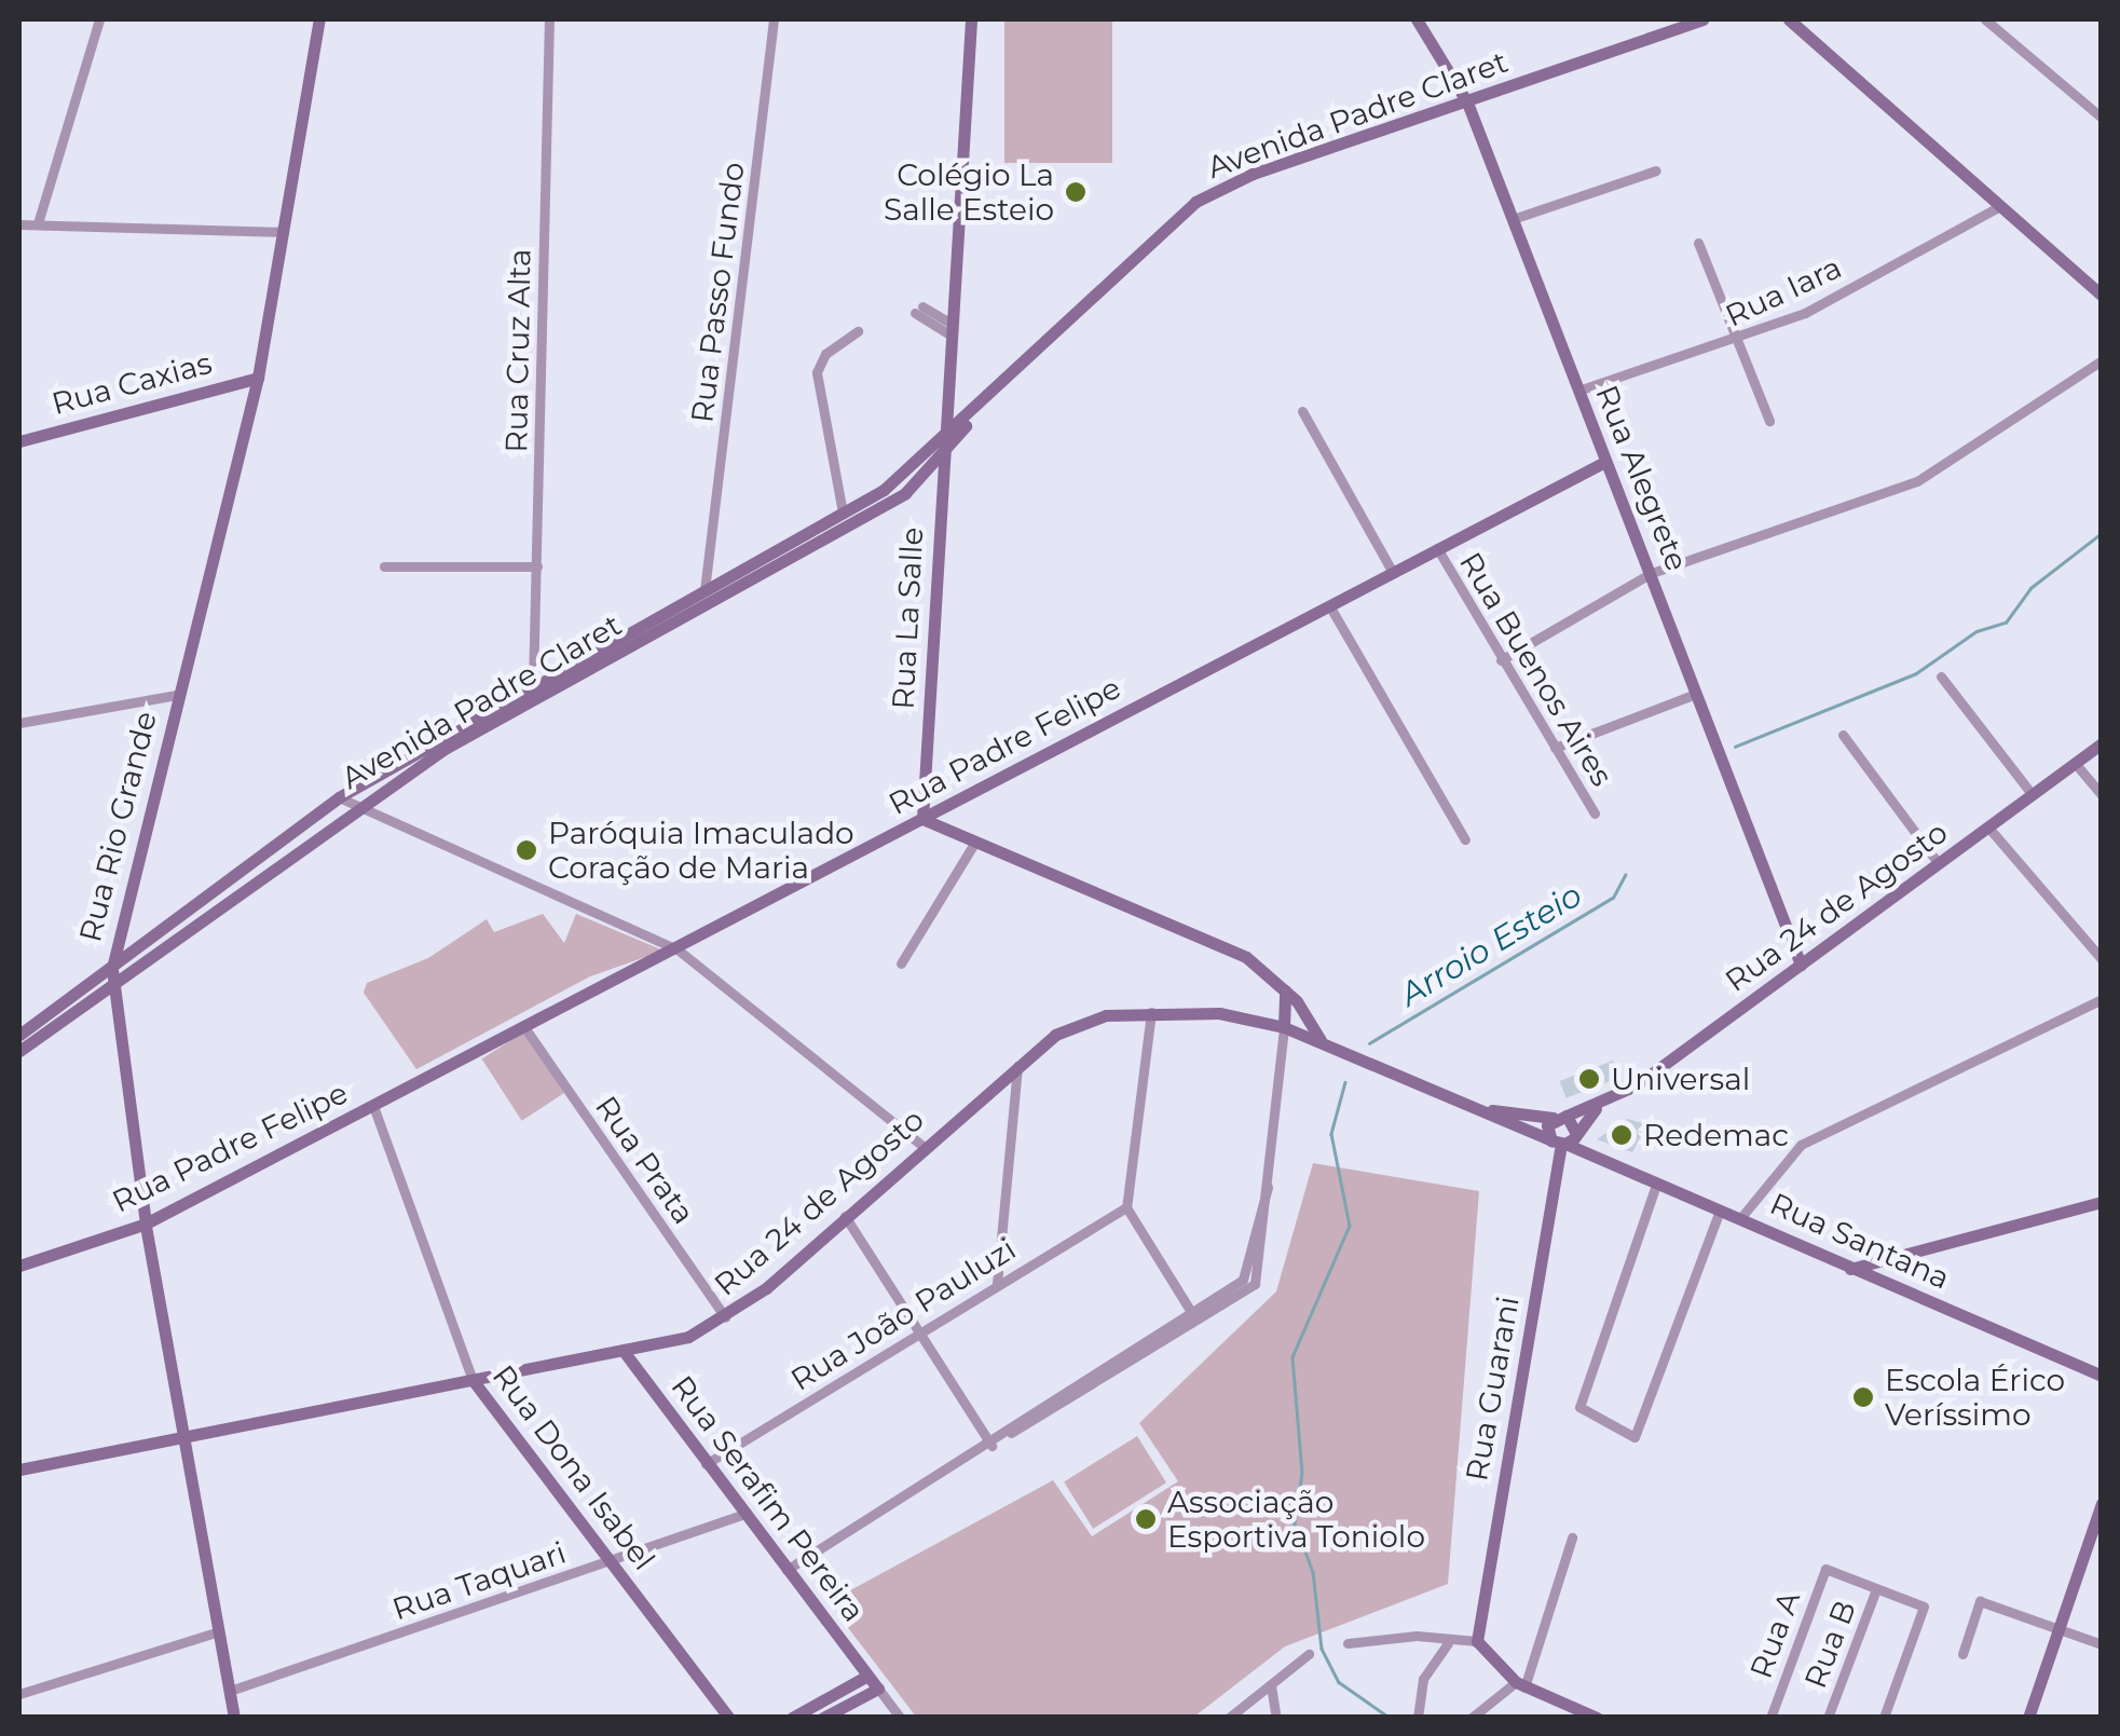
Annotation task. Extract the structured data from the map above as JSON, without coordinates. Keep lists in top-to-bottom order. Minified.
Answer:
{"streets":{"main road":["Avenida Padre Claret","Rua Caxias","Rua Alegrete","Rua La Salle","Rua Padre Felipe","Rua Rio Grande","Rua 24 de Agosto","Rua Santana","Rua Guarani","Rua Dona Isabel","Rua Serafim Pereira"],"street":["Rua Iara","Rua Passo Fundo","Rua Cruz Alta","Rua Buenos Aires","Rua Prata","Rua João Pauluzi","Rua Taquari","Rua A","Rua B"]},"crossings":[["Avenida Padre Claret","Rua Passo Fundo"],["Avenida Padre Claret","Rua Cruz Alta"],["Avenida Padre Claret","Rua Alegrete"],["Avenida Padre Claret","Rua La Salle"],["Avenida Padre Claret","Rua Rio Grande"],["Rua Iara","Rua Alegrete"],["Rua Caxias","Rua Rio Grande"],["Rua Alegrete","Rua Padre Felipe"],["Rua Alegrete","Rua 24 de Agosto"],["Rua La Salle","Rua Padre Felipe"],["Rua Buenos Aires","Rua Padre Felipe"],["Rua Padre Felipe","Rua Rio Grande"],["Rua Padre Felipe","Rua Prata"],["Rua Padre Felipe","Rua Dona Isabel"],["Rua Rio Grande","Rua 24 de Agosto"],["Rua Rio Grande","Rua Taquari"],["Rua 24 de Agosto","Rua Prata"],["Rua 24 de Agosto","Rua Santana"],["Rua 24 de Agosto","Rua Guarani"],["Rua 24 de Agosto","Rua Dona Isabel"],["Rua 24 de Agosto","Rua Serafim Pereira"],["Rua Santana","Rua Guarani"],["Rua João Pauluzi","Rua Serafim Pereira"],["Rua Dona Isabel","Rua Taquari"],["Rua Serafim Pereira","Rua Taquari"],["Rua A","Rua B"]],"water":["Arroio Esteio"],"places":["Colégio La Salle Esteio","Paróquia Imaculado Coração de Maria","Universal","Redemac","Escola Érico Veríssimo","Associação Esportiva Toniolo"]}
